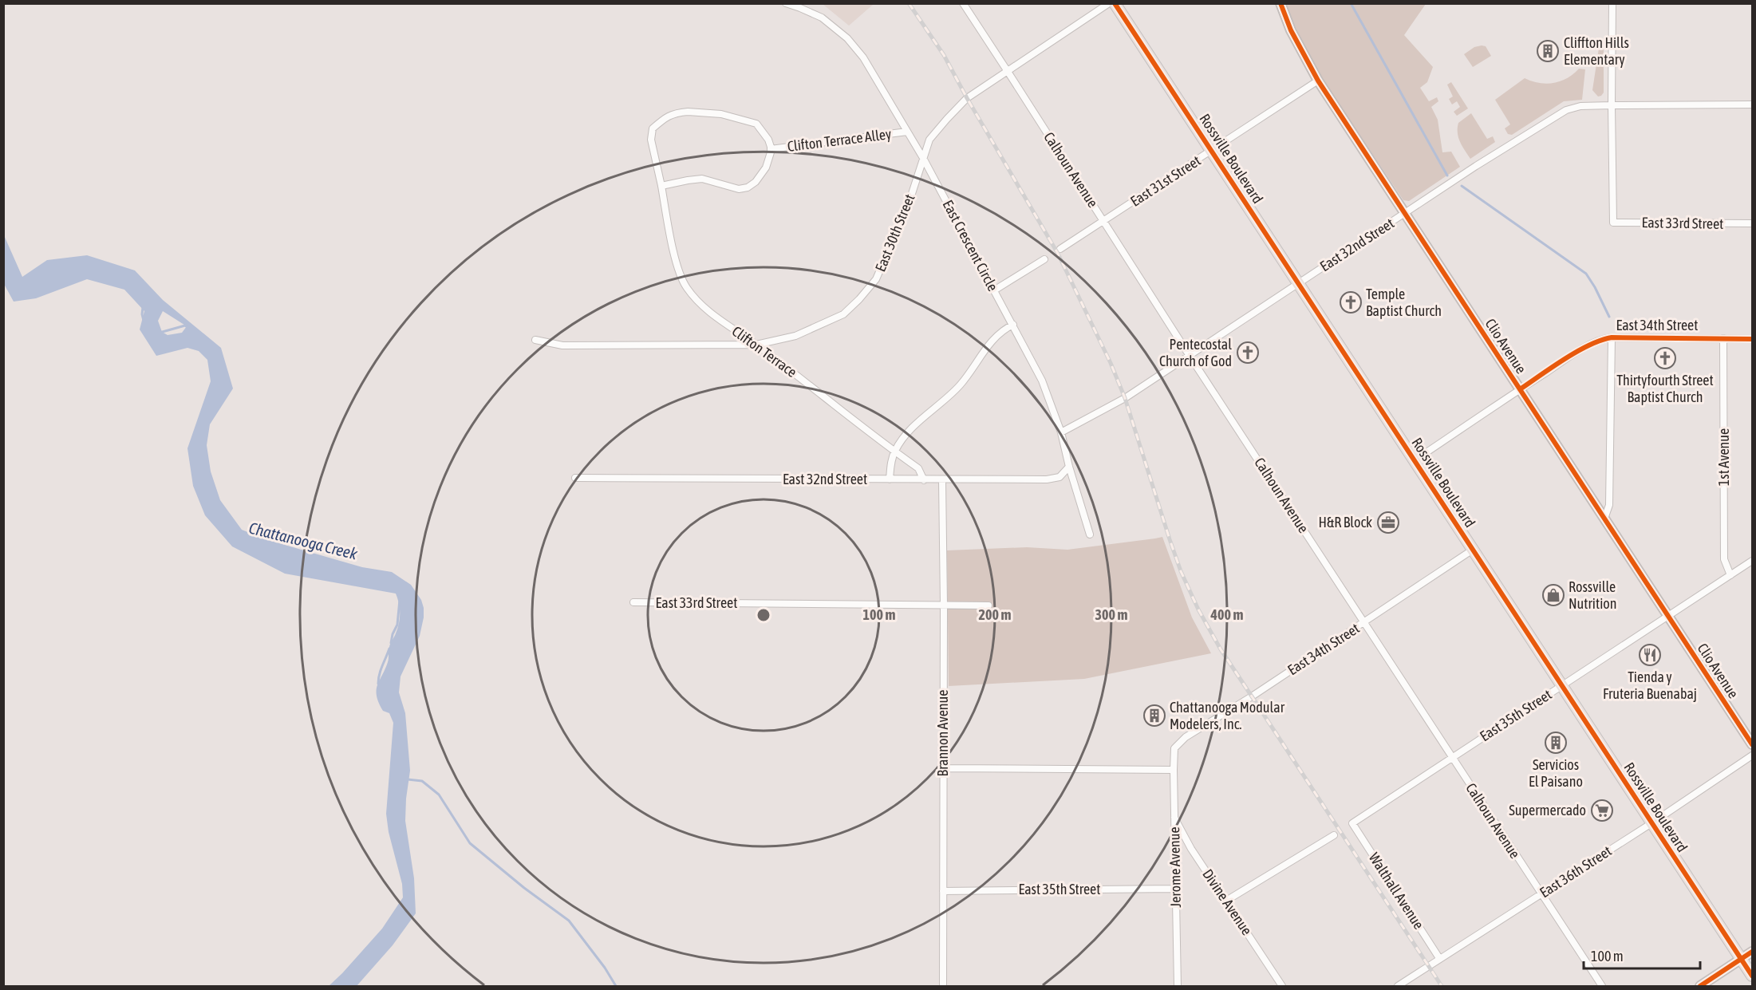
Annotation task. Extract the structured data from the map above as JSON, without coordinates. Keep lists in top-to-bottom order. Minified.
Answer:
{"streets":{"highway":["Rossville Boulevard"],"street":["Clifton Terrace Alley","Calhoun Avenue","East 31st Street","East 33rd Street","East 30th Street","East 32nd Street","East Crescent Circle","East 34th Street","Clio Avenue","Clifton Terrace","1st Avenue","East 35th Street","Brannon Avenue","Jerome Avenue","East 36th Street","Walthall Avenue","Divine Avenue"]},"crossings":[["Clifton Terrace Alley","East Crescent Circle"],["Clifton Terrace Alley","Clifton Terrace"],["Rossville Boulevard","East 31st Street"],["Rossville Boulevard","East 32nd Street"],["Rossville Boulevard","East 34th Street"],["Rossville Boulevard","East 35th Street"],["Rossville Boulevard","East 36th Street"],["Calhoun Avenue","East 31st Street"],["Calhoun Avenue","East 30th Street"],["Calhoun Avenue","East 32nd Street"],["Calhoun Avenue","East 34th Street"],["Calhoun Avenue","East 35th Street"],["Calhoun Avenue","East 36th Street"],["East 31st Street","Clio Avenue"],["East 33rd Street","East 32nd Street"],["East 33rd Street","Brannon Avenue"],["East 30th Street","East Crescent Circle"],["East 30th Street","Clifton Terrace"],["East 32nd Street","East Crescent Circle"],["East 32nd Street","Clio Avenue"],["East 32nd Street","Clifton Terrace"],["East 32nd Street","Brannon Avenue"],["East 34th Street","Clio Avenue"],["East 34th Street","1st Avenue"],["East 34th Street","Jerome Avenue"],["Clio Avenue","East 35th Street"],["1st Avenue","East 35th Street"],["East 35th Street","Brannon Avenue"],["East 35th Street","Jerome Avenue"],["East 35th Street","Walthall Avenue"],["Jerome Avenue","Divine Avenue"],["East 36th Street","Walthall Avenue"]],"water":["Chattanooga Creek"],"places":{"building":["Cliffton Hills Elementary","Chattanooga Modular Modelers, Inc.","Servicios El Paisano"],"church":["Temple Baptist Church","Pentecostal Church of God","Thirtyfourth Street Baptist Church"],"office":["H&R Block"],"shop":["Rossville Nutrition"],"restaurant":["Tienda y Fruteria Buenabaj"],"supermarket":["Supermercado"]},"scale_bar":"100 m","rings":["100 m","200 m","300 m","400 m"]}
